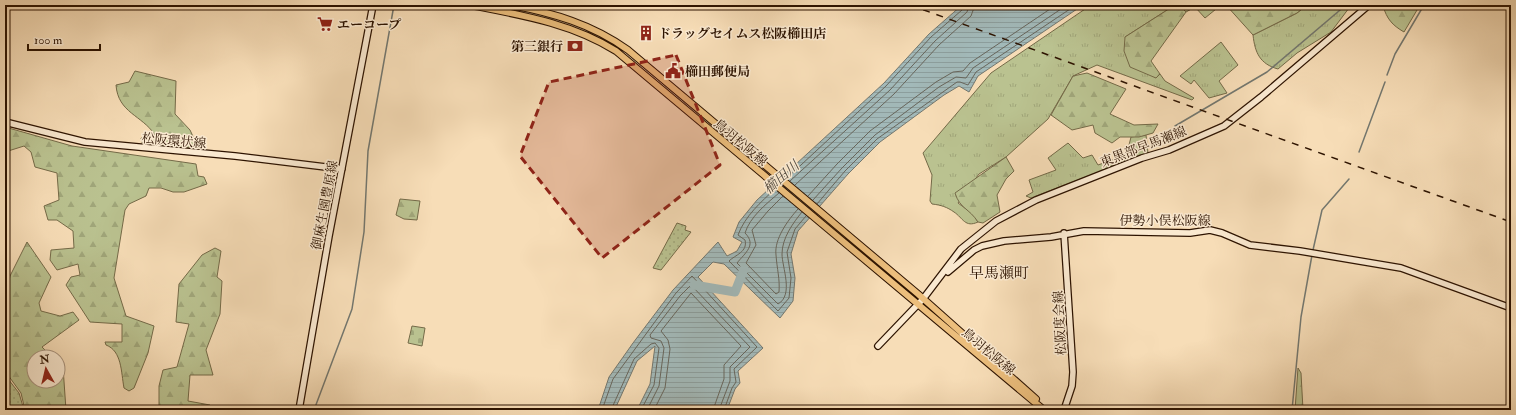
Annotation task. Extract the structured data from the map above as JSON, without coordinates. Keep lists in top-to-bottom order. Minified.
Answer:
{"streets":{"main road":["松阪環状線","鳥羽松阪線","東黒部早馬瀬線","御麻生園豊原線","伊勢小俣松阪線","松阪度会線"]},"crossings":[["松阪環状線","御麻生園豊原線"],["鳥羽松阪線","東黒部早馬瀬線"],["東黒部早馬瀬線","伊勢小俣松阪線"],["伊勢小俣松阪線","松阪度会線"]],"districts":["早馬瀬町"],"water":["櫛田川"],"places":{"supermarket":["エーコープ"],"building":["ドラッグセイムス松阪櫛田店"],"bank":["第三銀行"],"public building":["櫛田郵便局"]},"scale_bar":"100 m","north":"top"}
